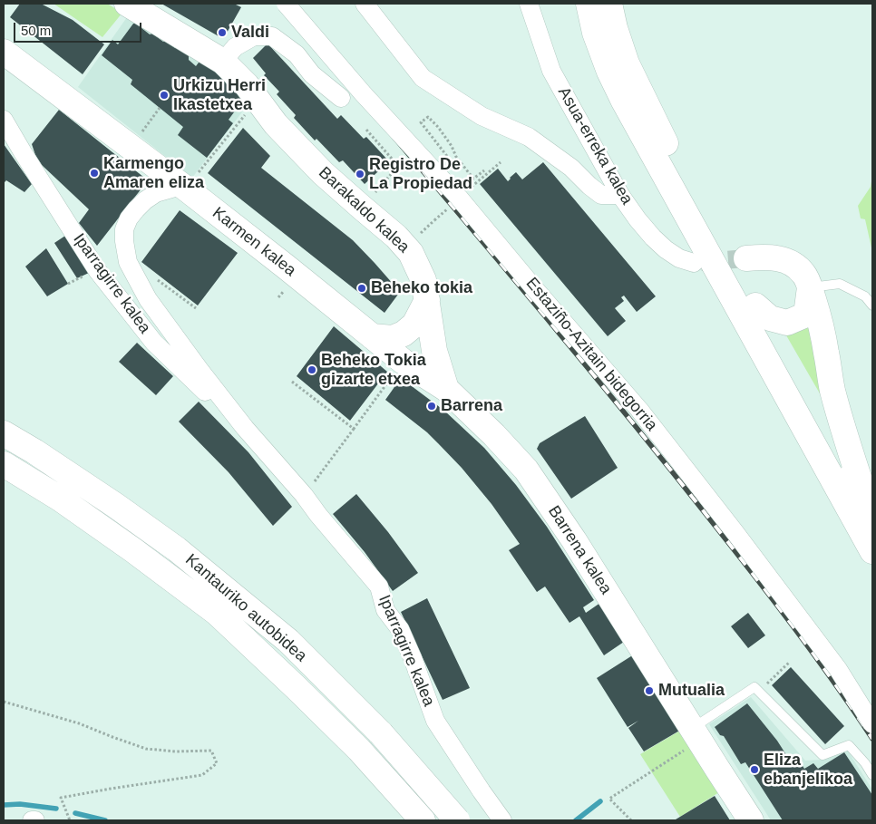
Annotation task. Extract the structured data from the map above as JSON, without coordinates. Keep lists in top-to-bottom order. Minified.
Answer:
{"streets":{"main road":["Barakaldo kalea","Karmen kalea","Barrena kalea","Kantauriko autobidea"],"street":["Asua-erreka kalea","Iparragirre kalea","Estaziño-Azitain bidegorria"]},"crossings":[["Barakaldo kalea","Karmen kalea"],["Barakaldo kalea","Barrena kalea"],["Karmen kalea","Iparragirre kalea"],["Karmen kalea","Barrena kalea"]],"places":["Valdi","Urkizu Herri Ikastetxea","Karmengo Amaren eliza","Registro De La Propiedad","Beheko tokia","Beheko Tokia gizarte etxea","Barrena","Mutualia","Eliza ebanjelikoa"],"scale_bar":"50 m"}
